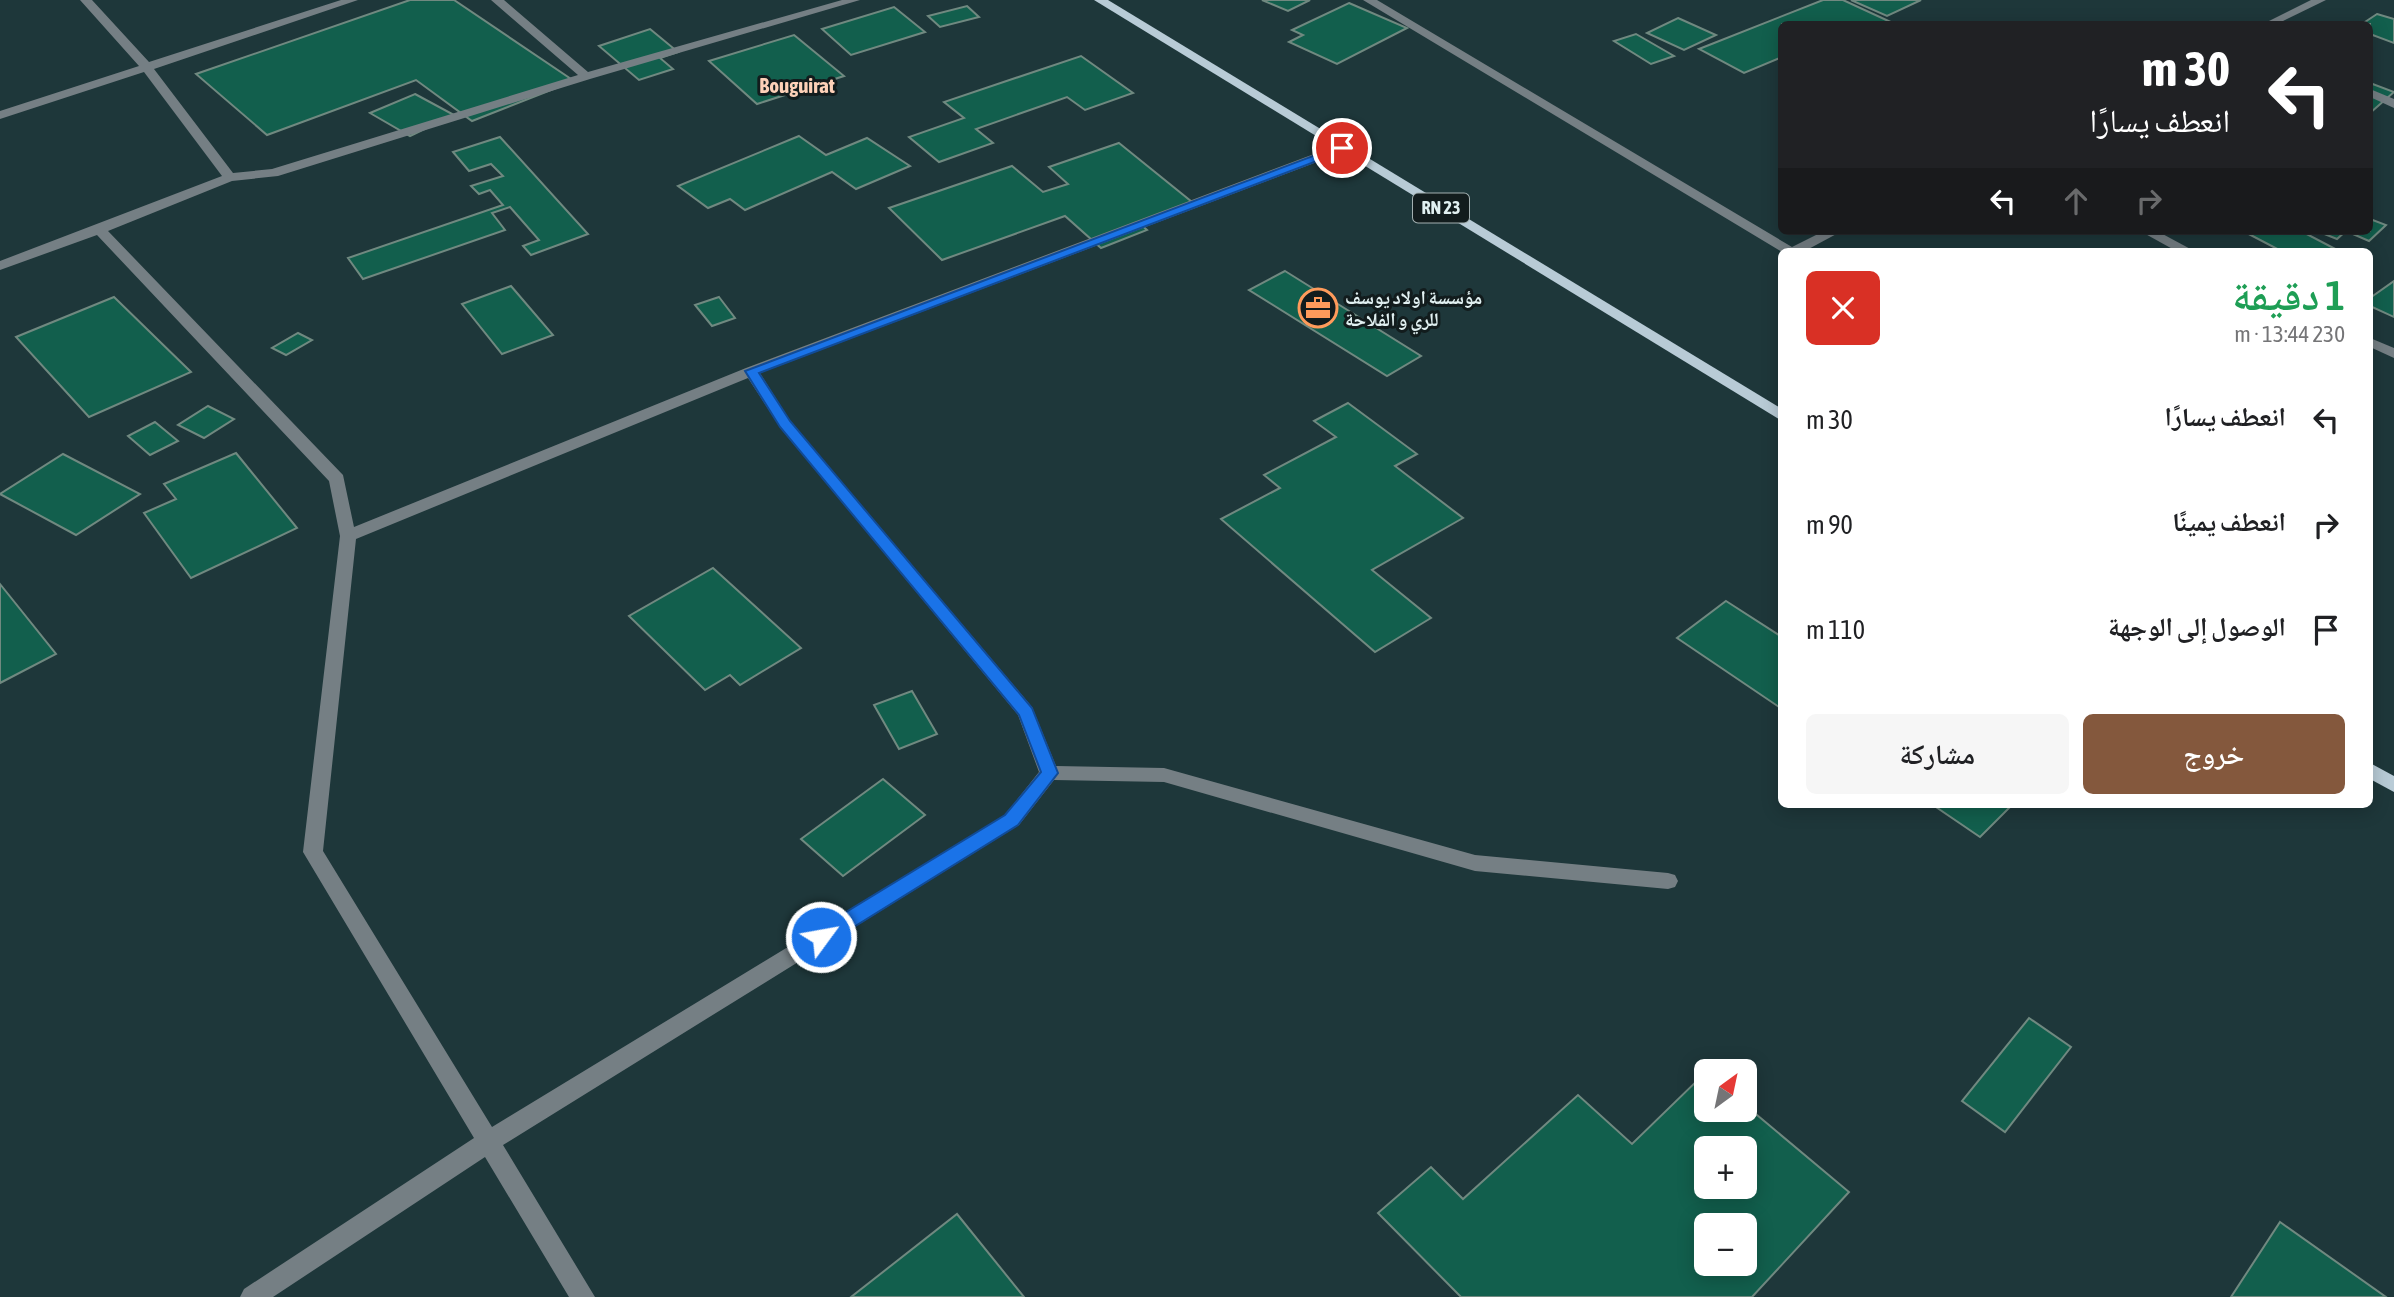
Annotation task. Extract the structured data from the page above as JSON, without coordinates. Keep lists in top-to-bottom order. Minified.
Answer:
{"streets":{"main road":["RN 23"]},"districts":["Bouguirat"],"places":{"office":["مؤسسة اولاد يوسف للري و الفلاحة"]},"north":"top right","page":{"turn":["30 m","انعطف يسارًا"],"heading":["1 دقيقة","230 m · 13:44"],"list":[{"name":"انعطف يسارًا","value":"30 m"},{"name":"انعطف يمينًا","value":"90 m"},{"name":"الوصول إلى الوجهة","value":"110 m"}],"buttons":["خروج","مشاركة"],"map_buttons":["+","−"]}}
